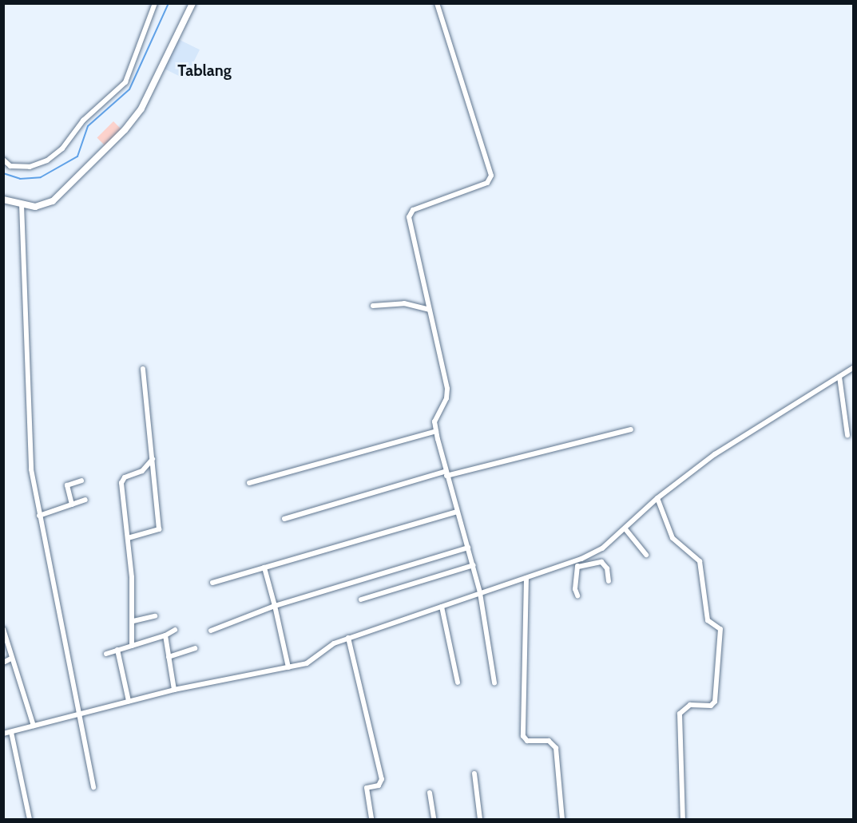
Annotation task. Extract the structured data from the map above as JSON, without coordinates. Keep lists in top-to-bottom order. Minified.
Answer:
{"districts":["Tablang"]}
